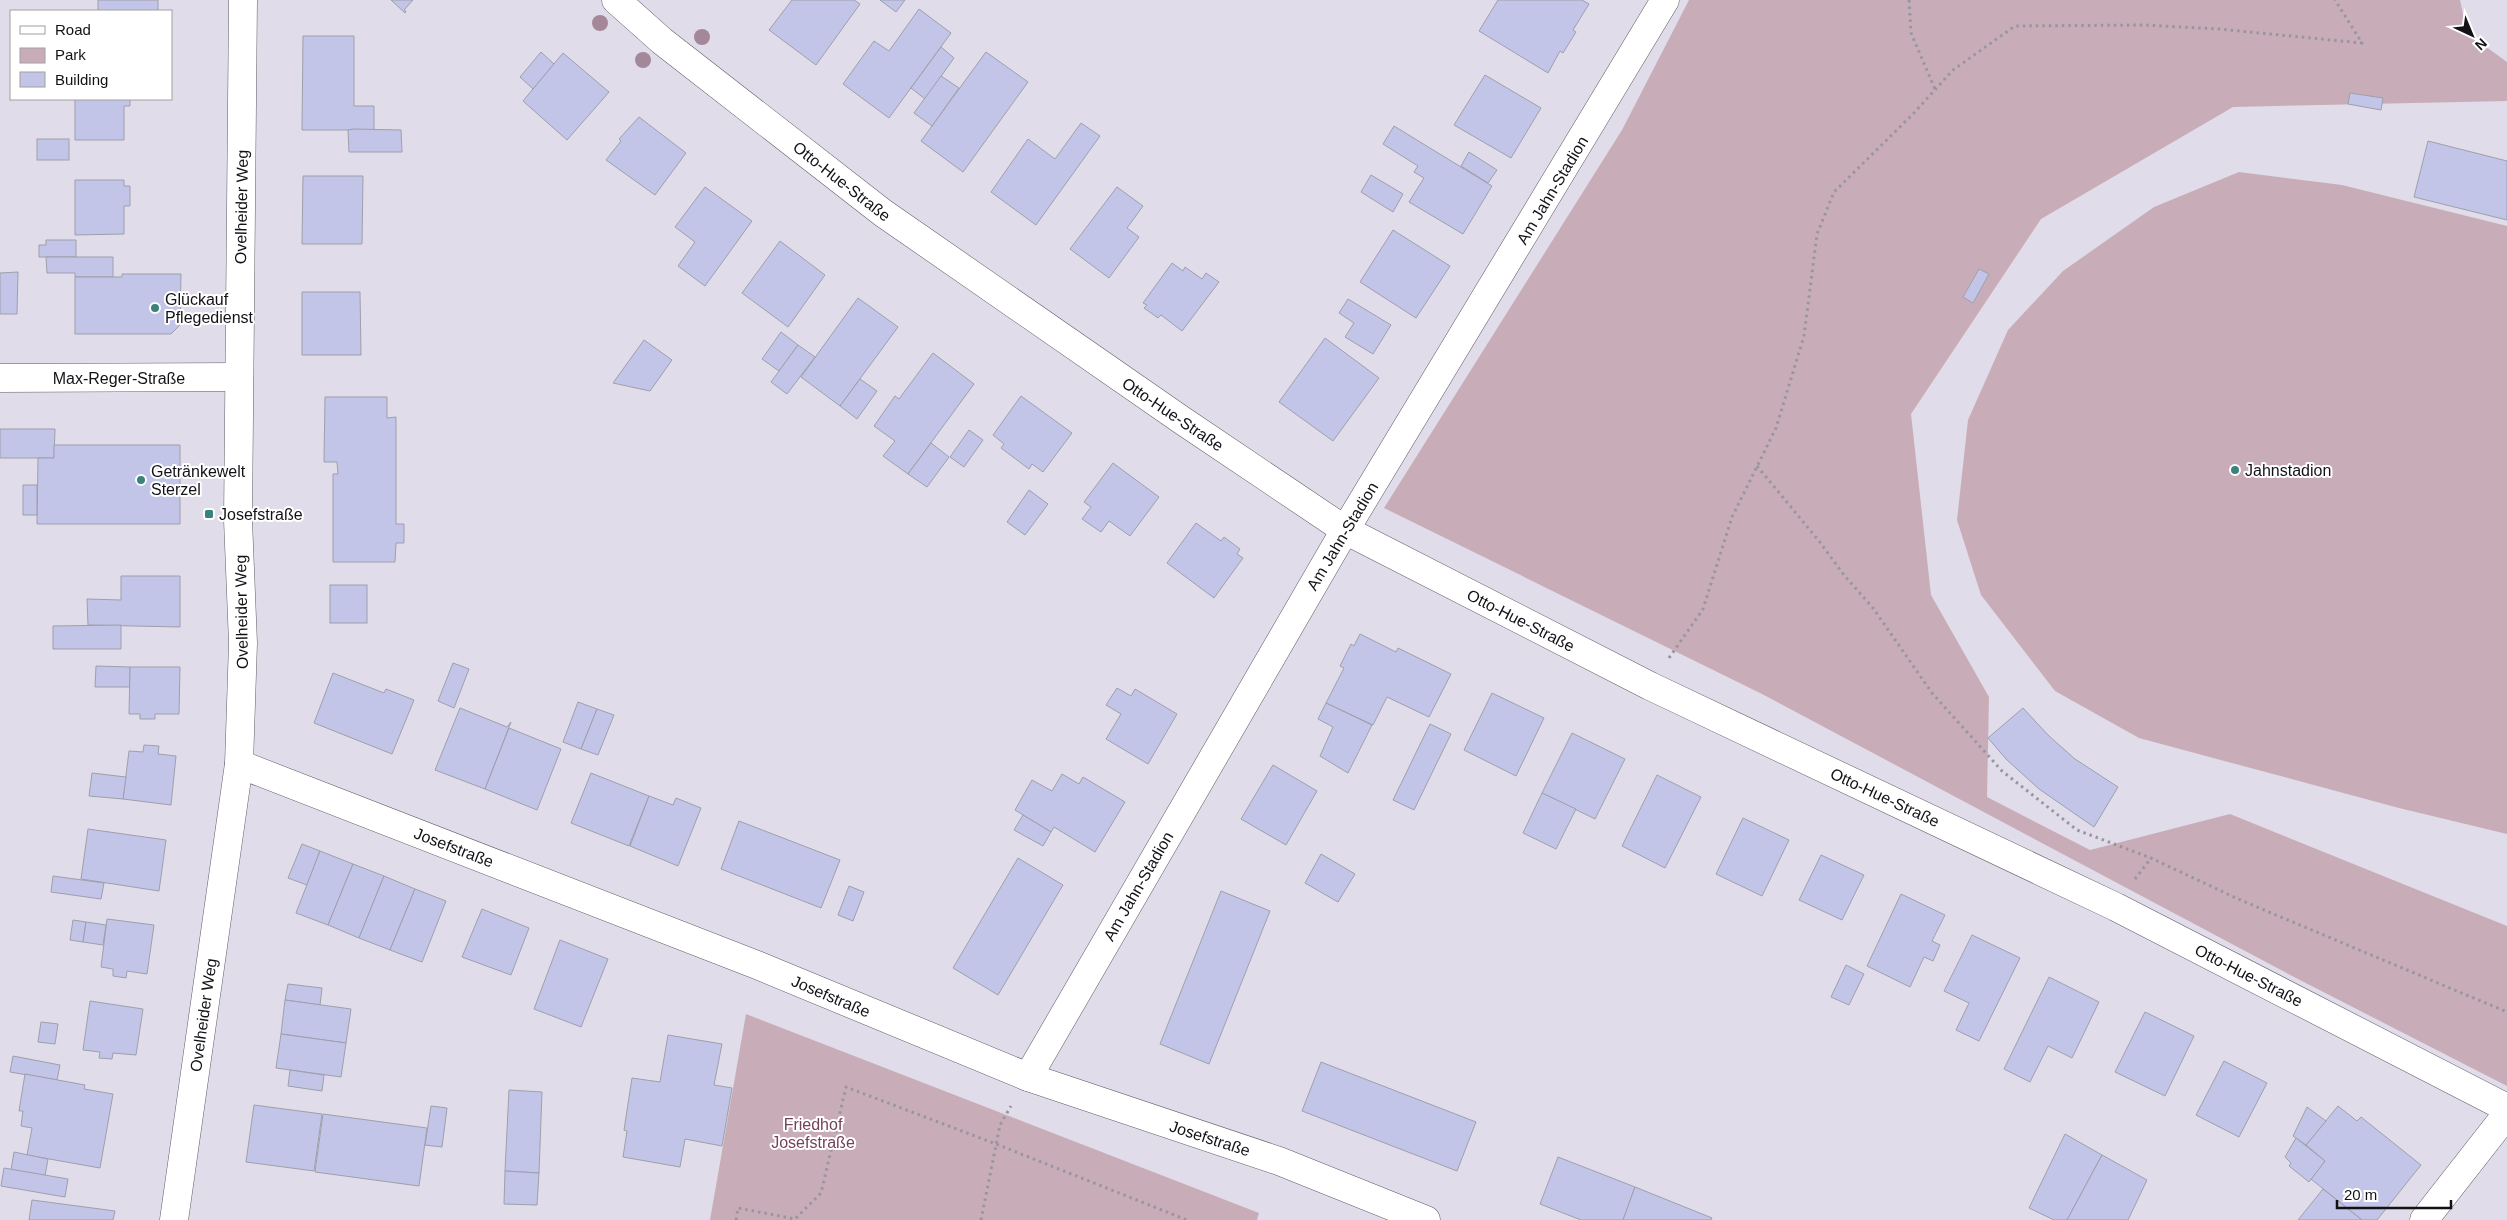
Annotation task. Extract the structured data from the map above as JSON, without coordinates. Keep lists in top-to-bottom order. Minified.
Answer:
{"streets":{"street":["Otto-Hue-Straße","Am Jahn-Stadion","Ovelheider Weg","Max-Reger-Straße","Josefstraße"]},"crossings":[["Otto-Hue-Straße","Am Jahn-Stadion"],["Am Jahn-Stadion","Josefstraße"],["Ovelheider Weg","Max-Reger-Straße"],["Ovelheider Weg","Josefstraße"]],"parks":["Friedhof Josefstraße"],"places":{"other":["Glückauf Pflegedienst","Jahnstadion","Getränkewelt Sterzel"],"transit":["Josefstraße"]},"legend":["Road","Park","Building"],"scale_bar":"20 m","north":"bottom right"}
